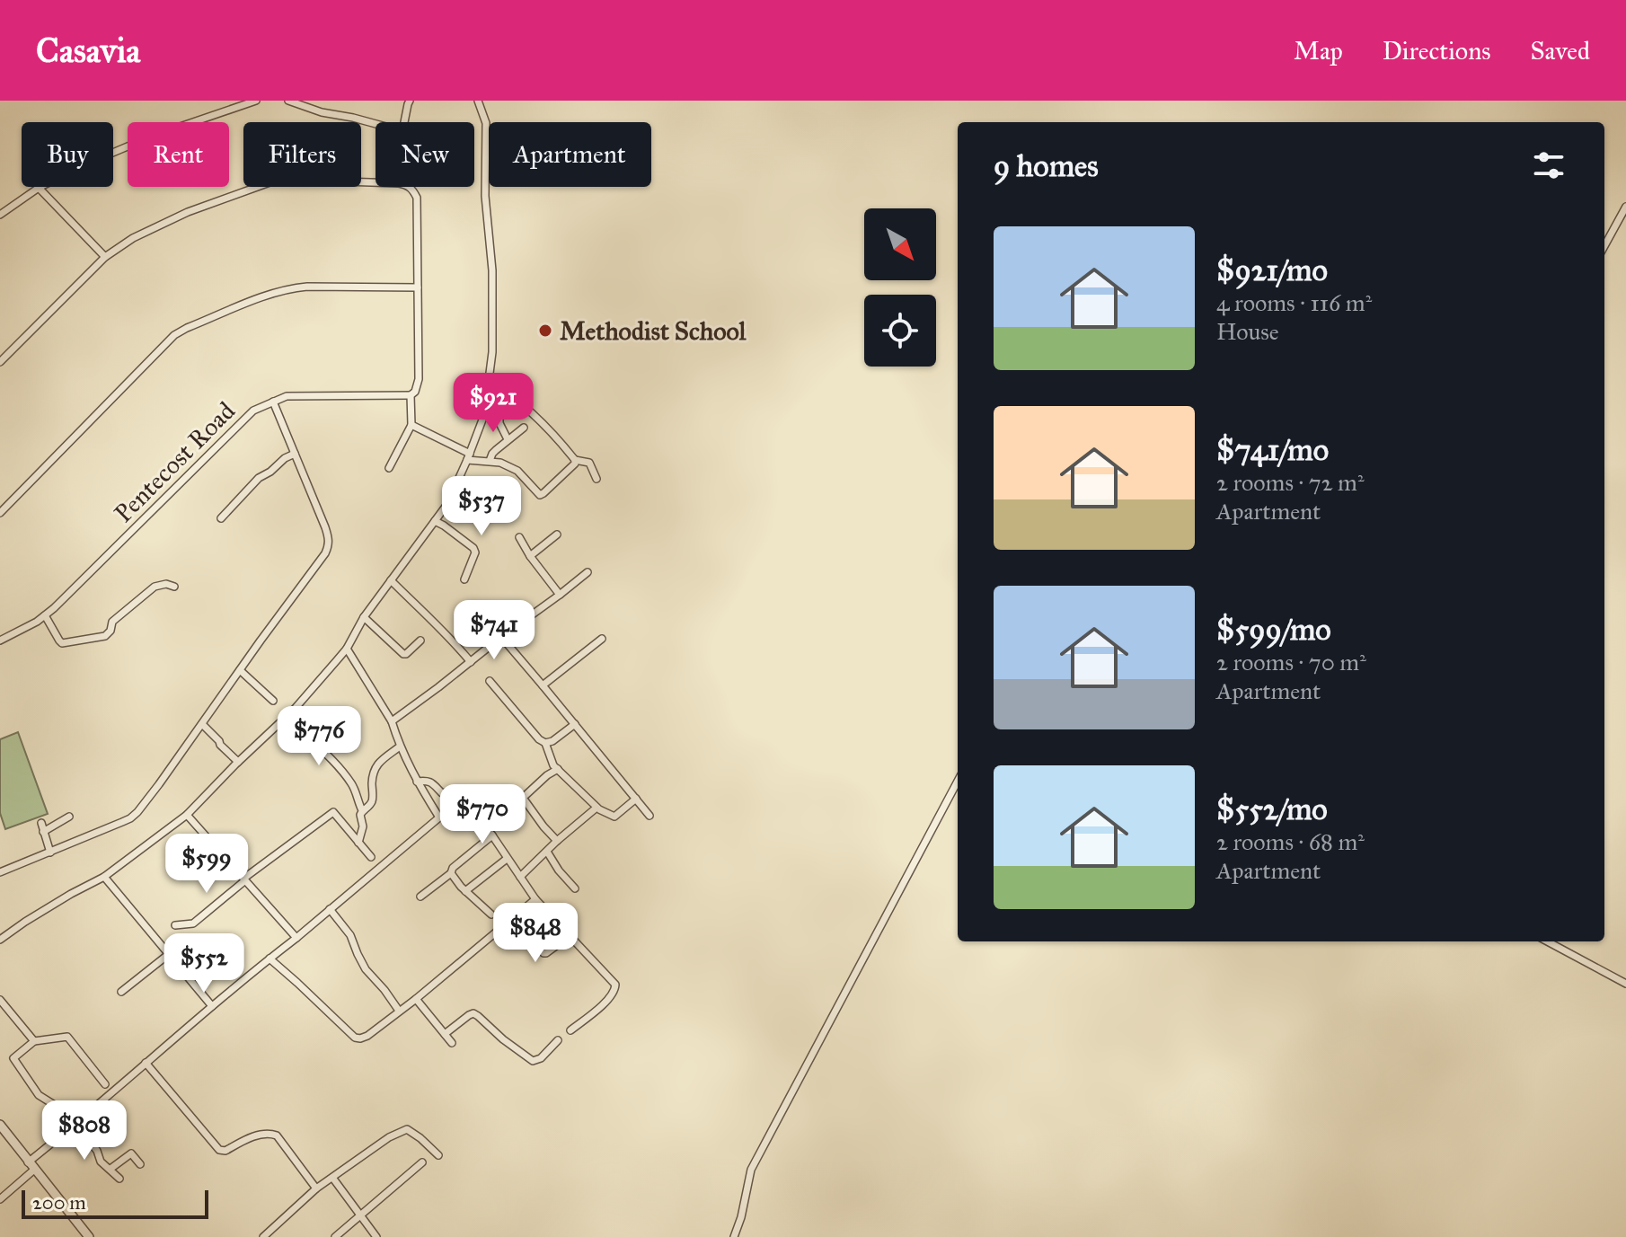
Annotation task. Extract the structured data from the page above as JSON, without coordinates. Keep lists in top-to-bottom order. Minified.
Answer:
{"streets":{"street":["Pentecost Road"]},"places":["Methodist School"],"scale_bar":"200 m","north":"bottom right","page":{"header":"Casavia","nav":["Map","Directions","Saved"],"chip":["Buy","Rent","Filters","New","Apartment"],"heading":"9 homes","list":[{"name":"$921/mo","note":"4 rooms · 116 m² · House"},{"name":"$741/mo","note":"2 rooms · 72 m² · Apartment"},{"name":"$599/mo","note":"2 rooms · 70 m² · Apartment"},{"name":"$552/mo","note":"2 rooms · 68 m² · Apartment"}],"price":["$921","$537","$741","$776","$770","$599","$848","$552","$808"],"scale":"200 m"}}
